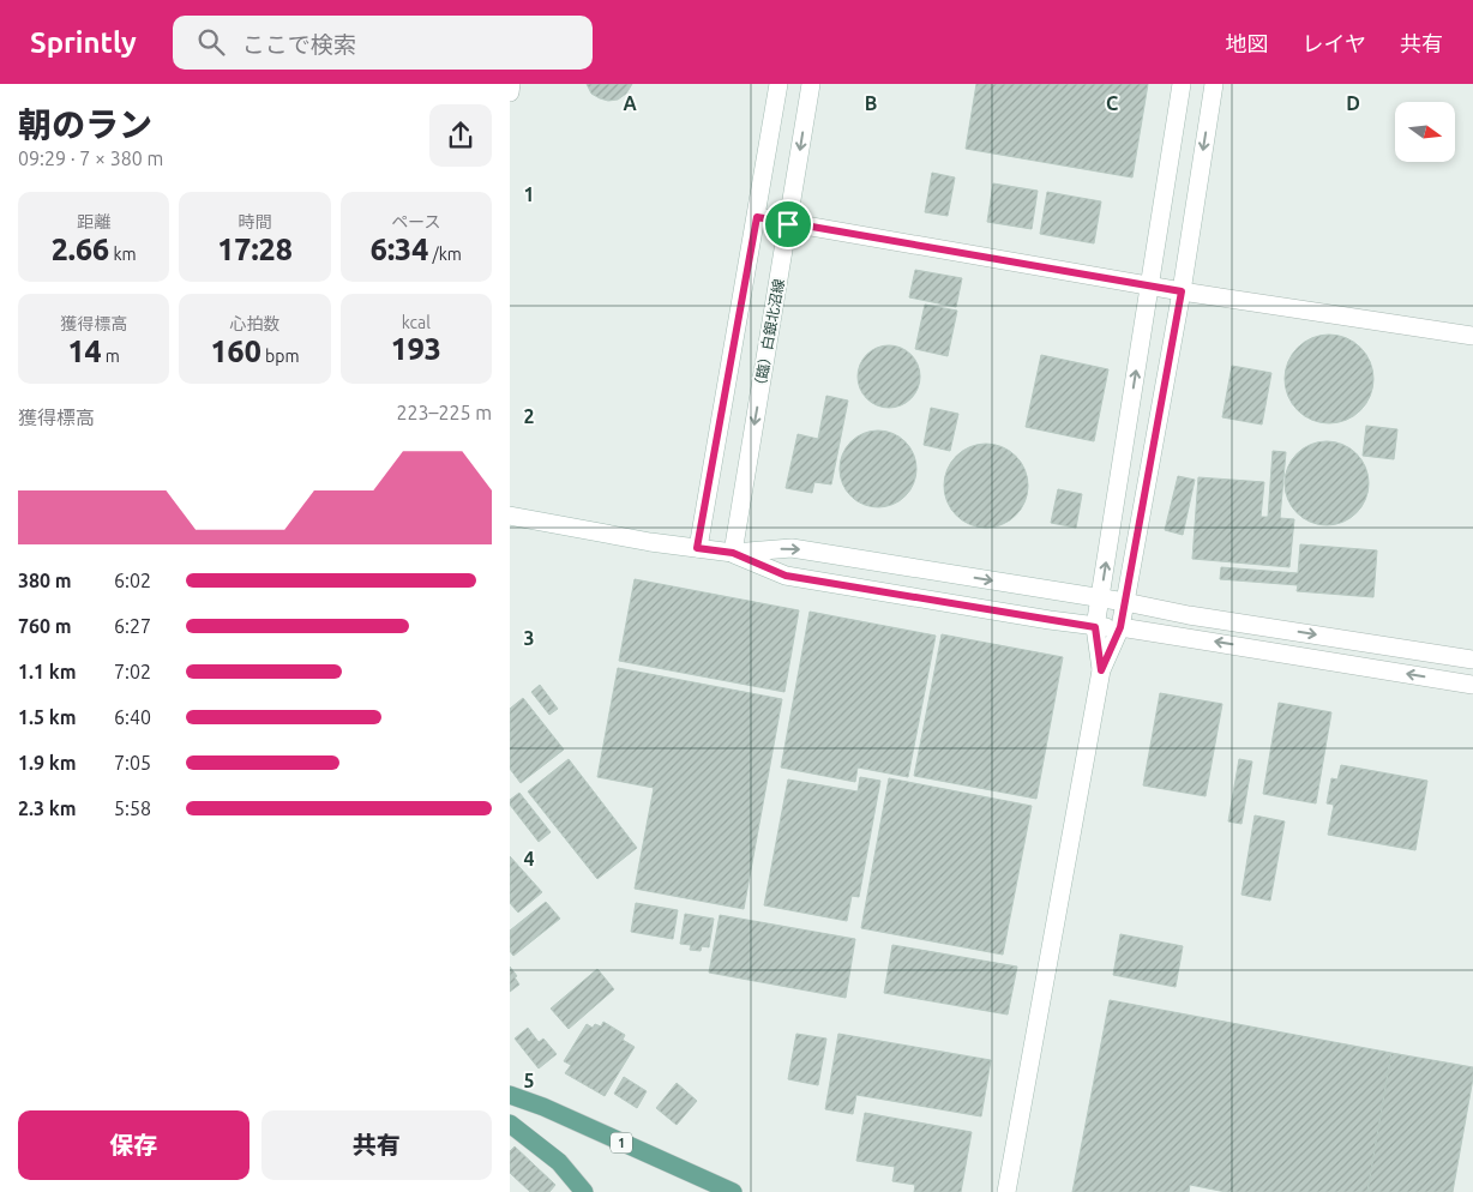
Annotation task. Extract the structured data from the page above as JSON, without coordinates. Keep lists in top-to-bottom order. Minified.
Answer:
{"streets":{"main road":["1"],"street":["（臨）白銀北沼線"]},"north":"right","page":{"header":"Sprintly","search":"ここで検索","nav":["地図","レイヤ","共有"],"heading":["朝のラン","09:29 · 7 × 380 m"],"stats":[["距離","2.66 km"],["時間","17:28"],["ペース","6:34 /km"],["獲得標高","14 m"],["心拍数","160 bpm"],["kcal","193"]],"chart":["獲得標高","223–225 m"],"list":[{"name":"380 m","note":"6:02"},{"name":"760 m","note":"6:27"},{"name":"1.1 km","note":"7:02"},{"name":"1.5 km","note":"6:40"},{"name":"1.9 km","note":"7:05"},{"name":"2.3 km","note":"5:58"}],"buttons":["保存","共有"]},"grid":{"columns":["A","B","C","D"],"rows":["1","2","3","4","5"]}}
